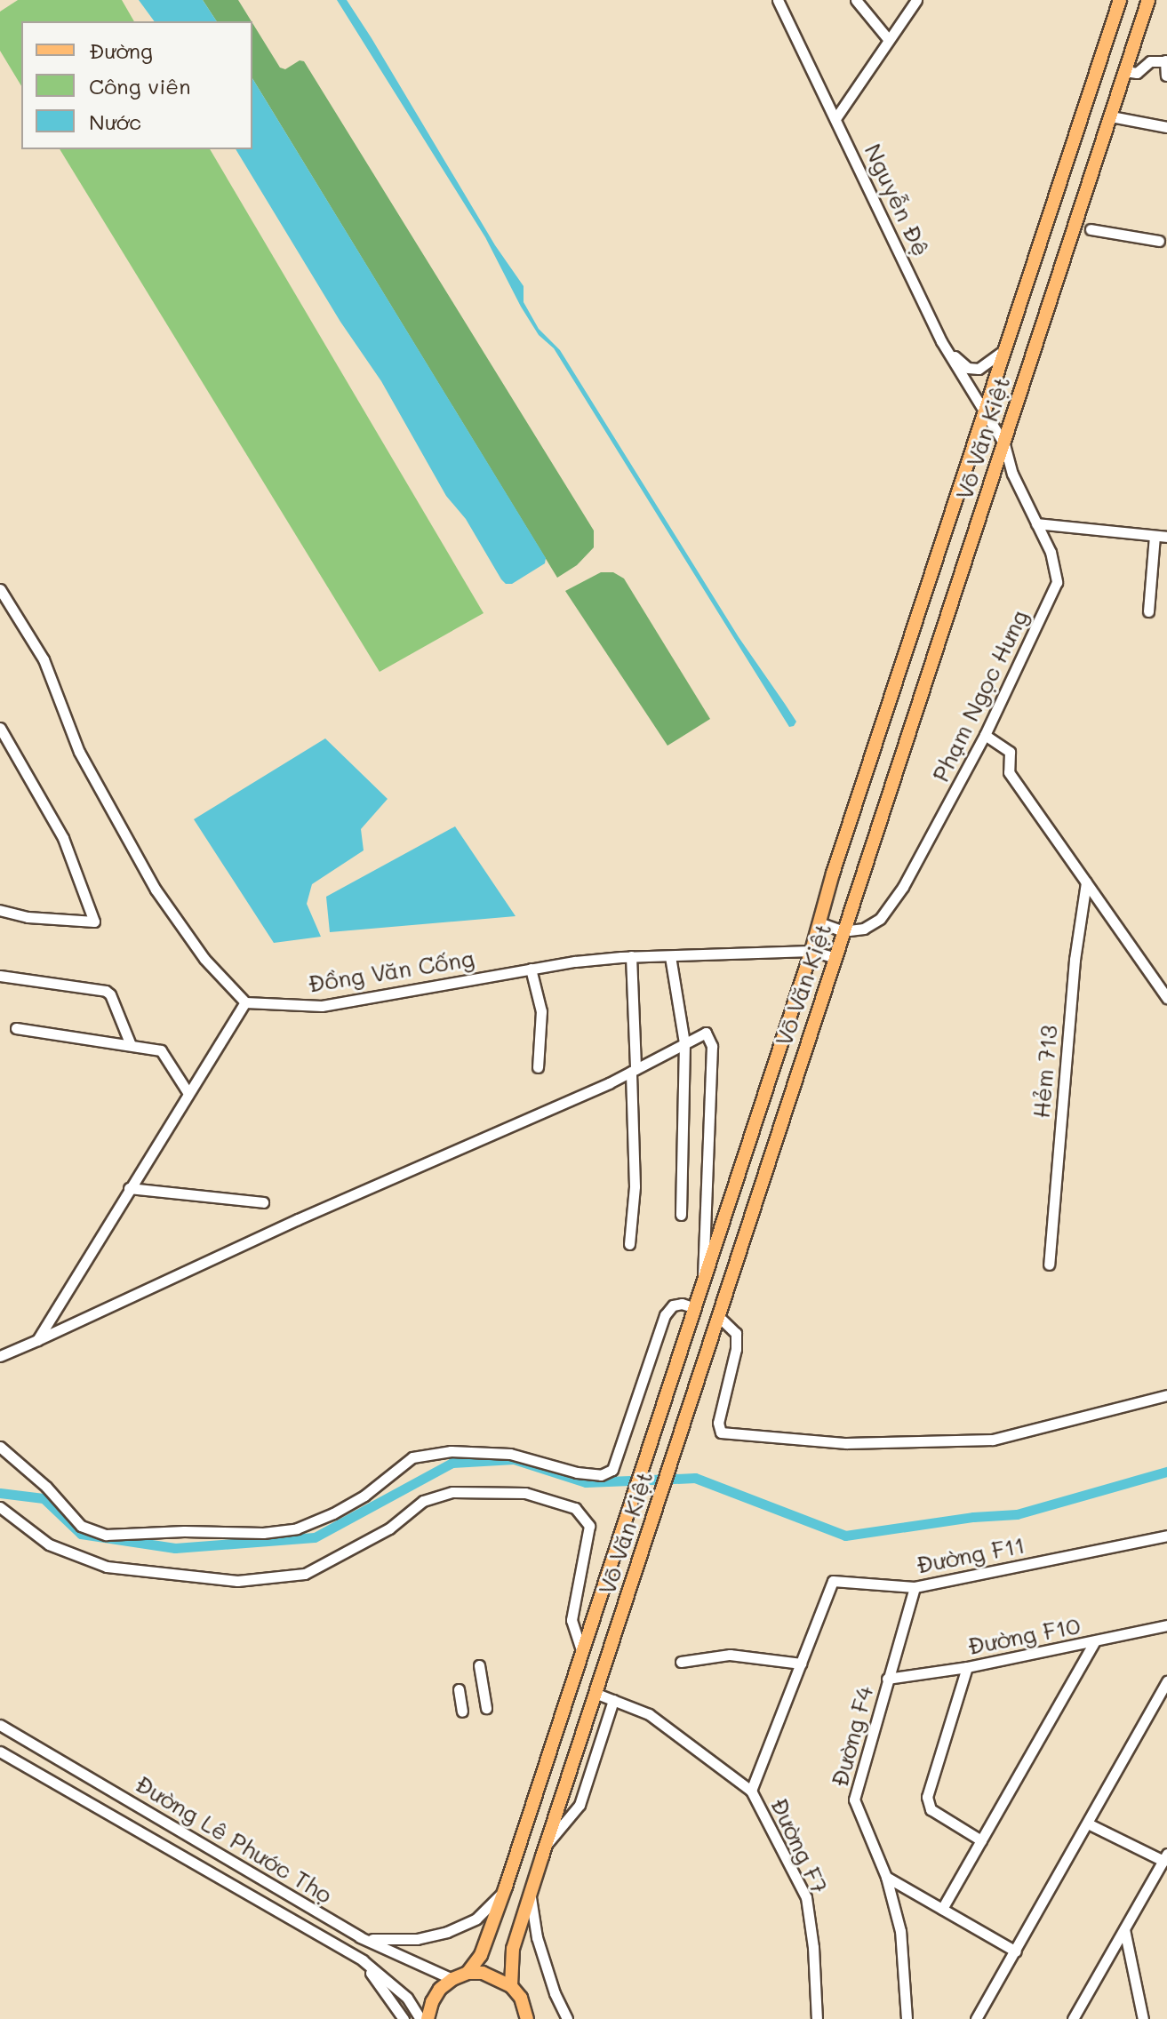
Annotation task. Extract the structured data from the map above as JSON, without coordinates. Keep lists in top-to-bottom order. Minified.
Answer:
{"streets":{"main road":["Võ Văn Kiệt"],"street":["Nguyễn Đệ","Phạm Ngọc Hưng","Đồng Văn Cống","Hẻm 713","Đường F11","Đường F10","Đường F4","Đường Lê Phước Thọ","Đường F7"]},"crossings":[["Nguyễn Đệ","Võ Văn Kiệt"],["Nguyễn Đệ","Phạm Ngọc Hưng"],["Võ Văn Kiệt","Phạm Ngọc Hưng"],["Võ Văn Kiệt","Đồng Văn Cống"],["Võ Văn Kiệt","Đường F7"],["Đường F11","Đường F4"],["Đường F11","Đường F7"],["Đường F10","Đường F4"]],"legend":["Đường","Công viên","Nước"]}
